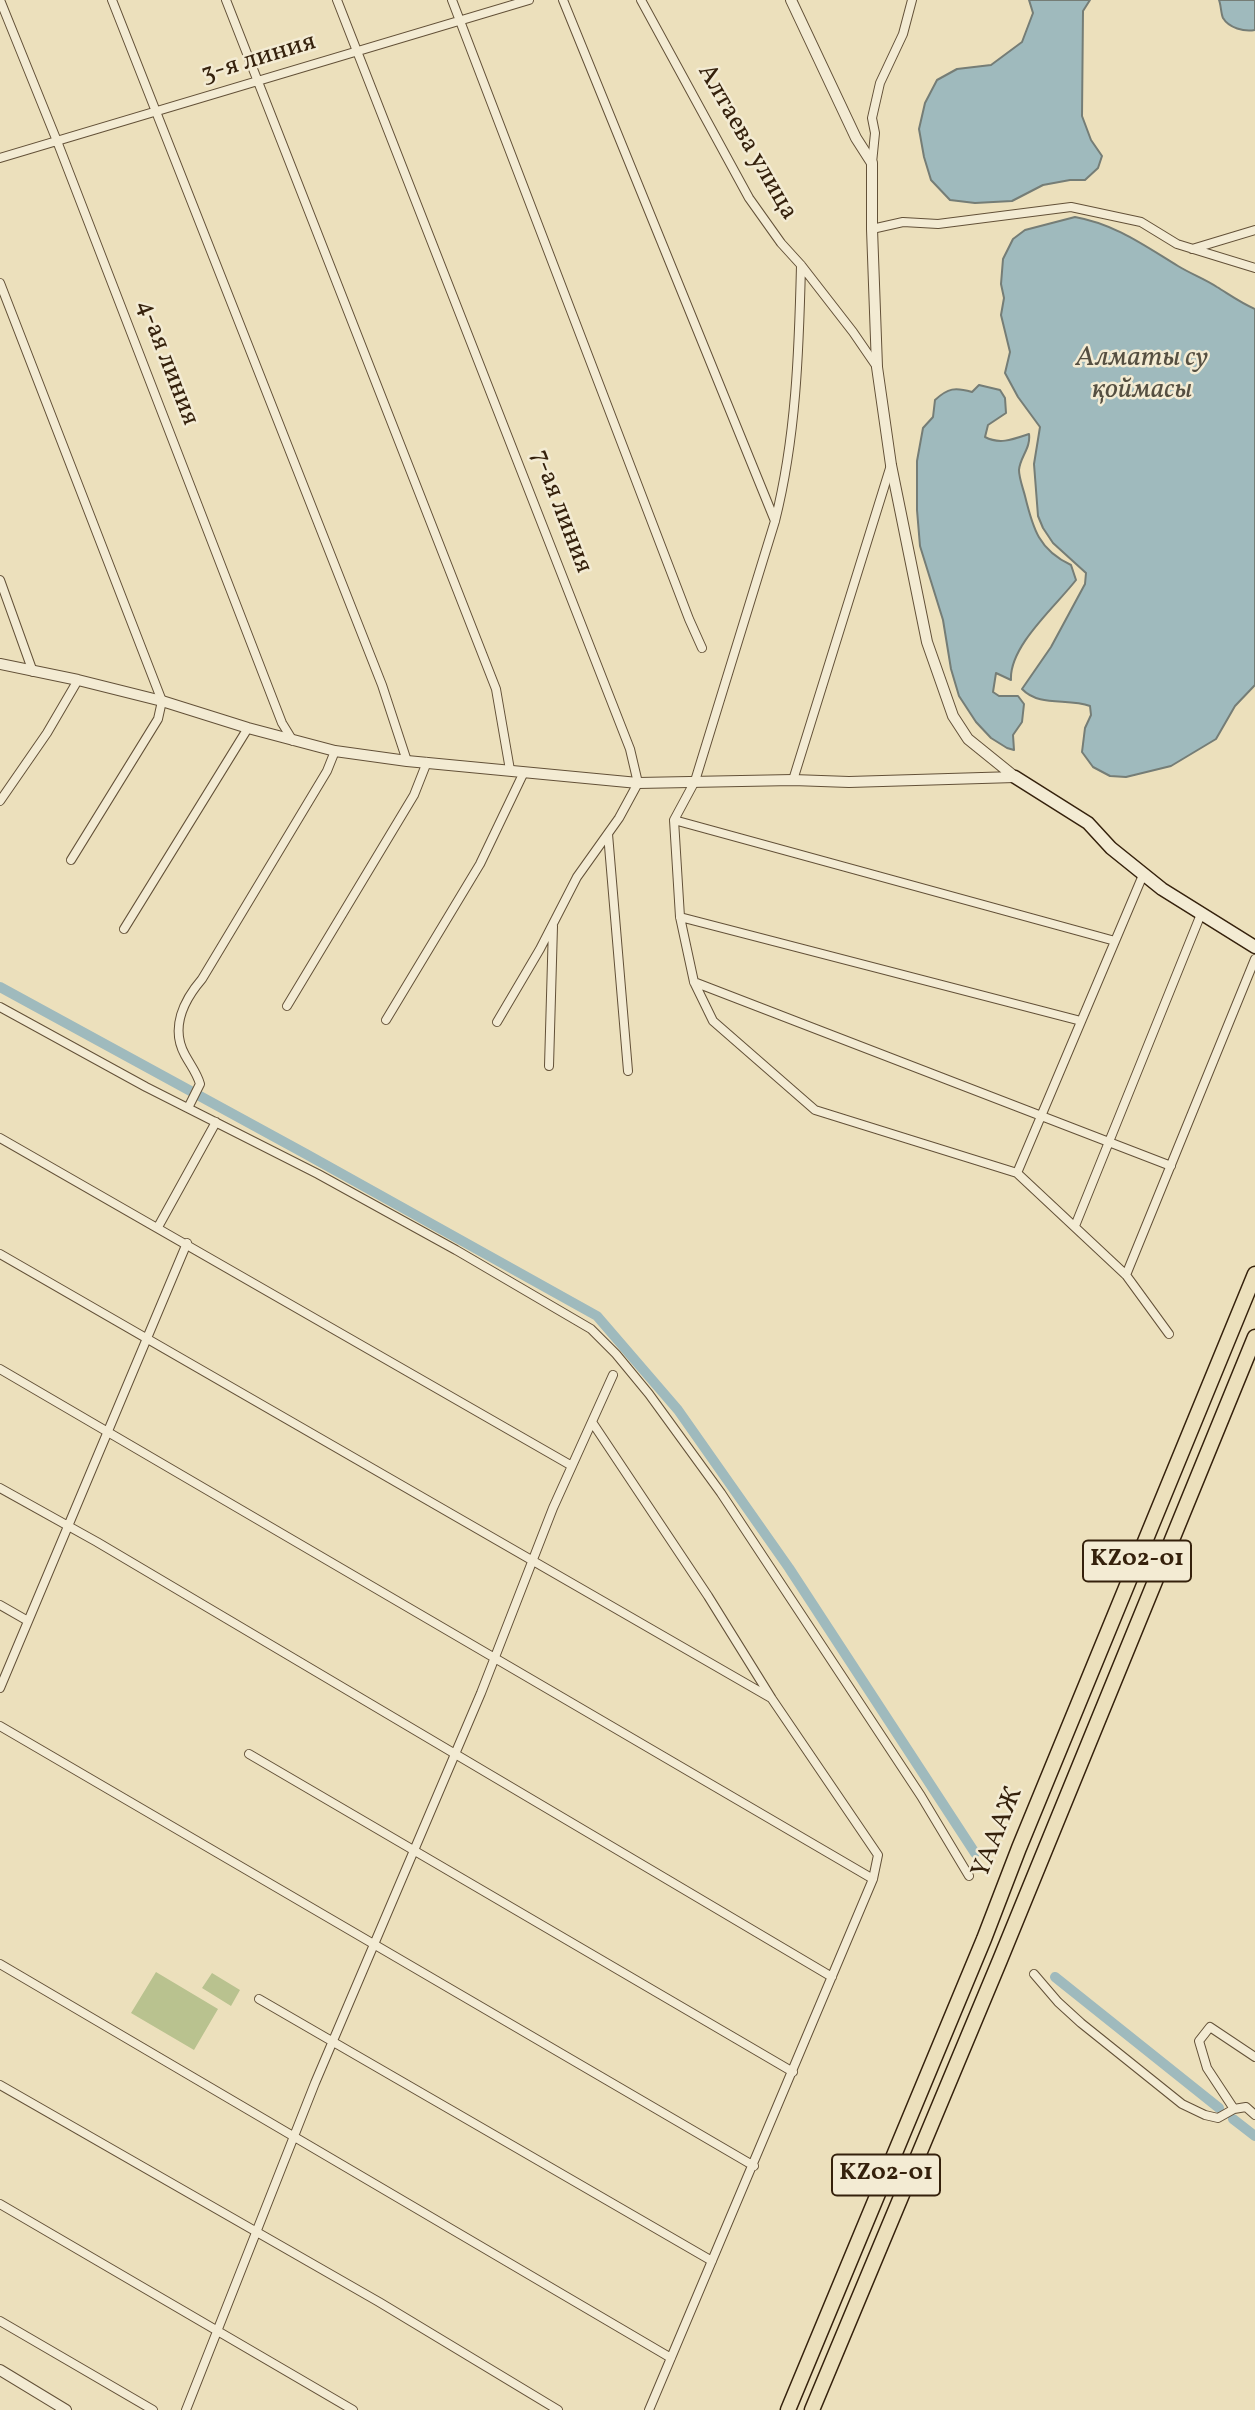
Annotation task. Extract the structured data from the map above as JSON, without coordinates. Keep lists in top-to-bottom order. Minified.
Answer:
{"streets":{"highway":["KZ02-01","ҮАААЖ"],"street":["3-я линия","Алтаева улица","4-ая линия","7-ая линия"]},"crossings":[["3-я линия","4-ая линия"],["3-я линия","7-ая линия"]],"water":["Алматы су қоймасы"]}
